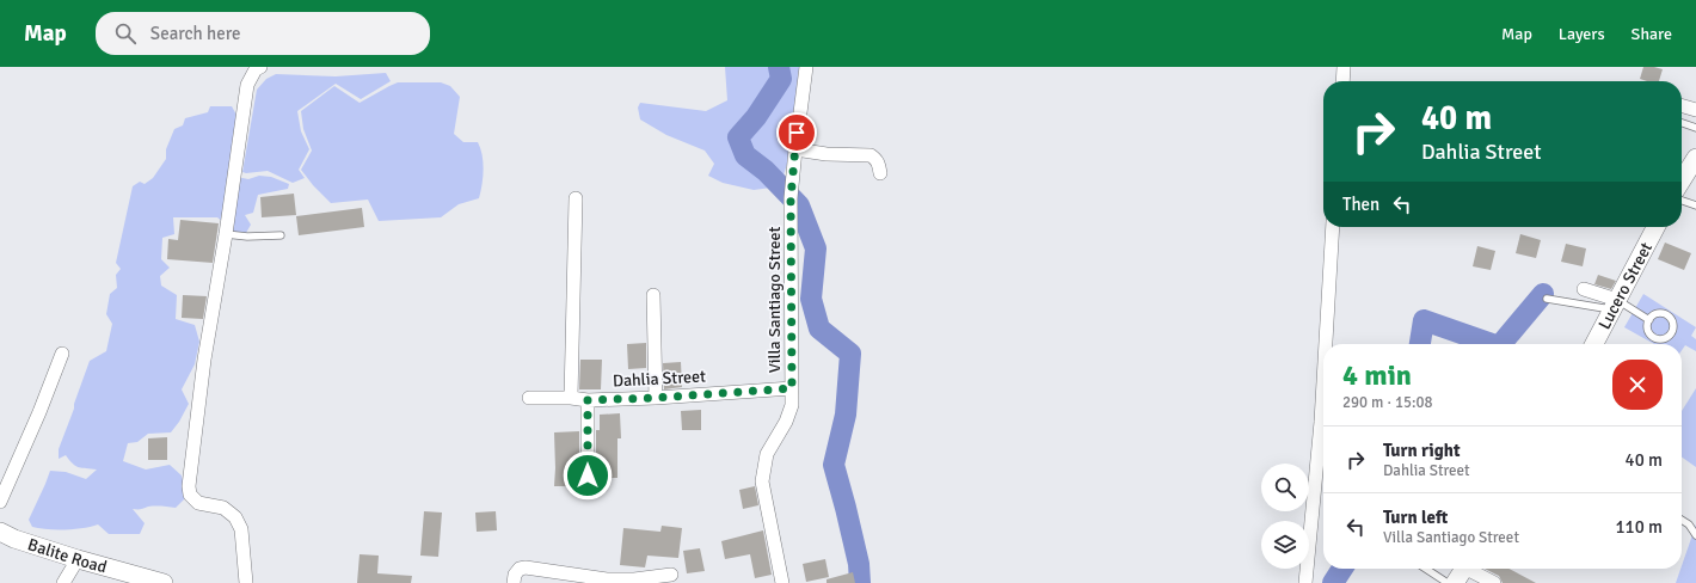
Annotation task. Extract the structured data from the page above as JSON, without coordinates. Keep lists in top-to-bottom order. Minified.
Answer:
{"streets":{"street":["Lucero Street","Villa Santiago Street","Dahlia Street","Balite Road"]},"crossings":[["Villa Santiago Street","Dahlia Street"]],"page":{"header":"Map","search":"Search here","nav":["Map","Layers","Share"],"turn":["40 m","Dahlia Street"],"then":"Then","heading":["4 min","290 m · 15:08"],"list":[{"name":"Turn right","note":"Dahlia Street","value":"40 m"},{"name":"Turn left","note":"Villa Santiago Street","value":"110 m"}]}}
